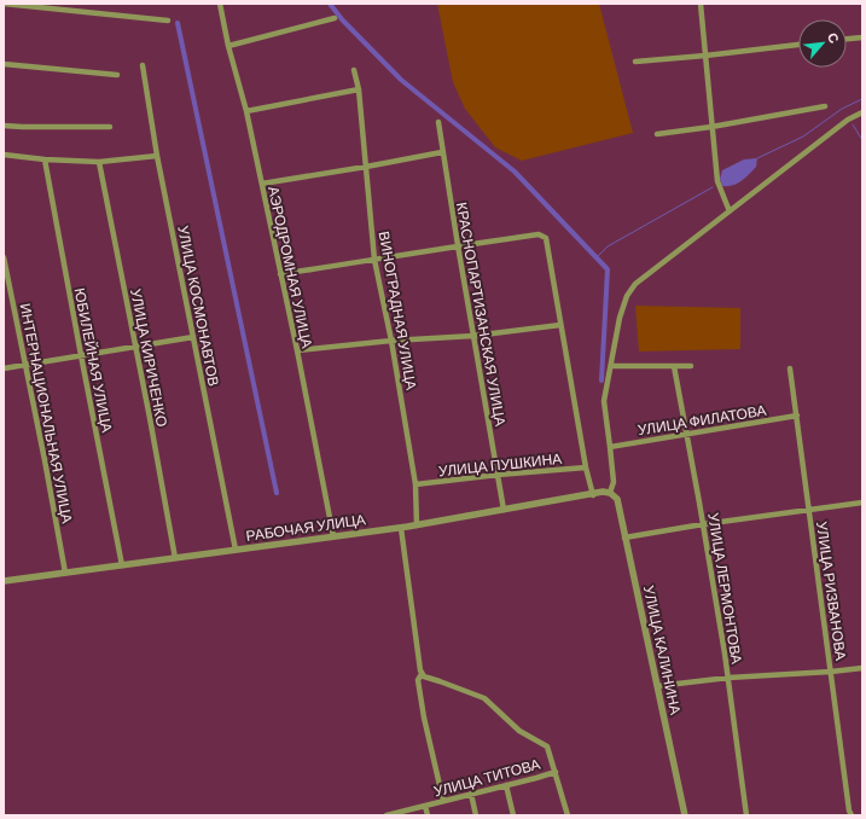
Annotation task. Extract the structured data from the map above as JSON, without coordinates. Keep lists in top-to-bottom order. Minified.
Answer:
{"streets":{"street":["АЭРОДРОМНАЯ УЛИЦА","УЛИЦА КОСМОНАВТОВ","ВИНОГРАДНАЯ УЛИЦА","КРАСНОПАРТИЗАНСКАЯ УЛИЦА","УЛИЦА КИРИЧЕНКО","ЮБИЛЕЙНАЯ УЛИЦА","ИНТЕРНАЦИОНАЛЬНАЯ УЛИЦА","УЛИЦА ФИЛАТОВА","УЛИЦА ПУШКИНА","РАБОЧАЯ УЛИЦА","УЛИЦА ЛЕРМОНТОВА","УЛИЦА РИЗВАНОВА","УЛИЦА КАЛИНИНА","УЛИЦА ТИТОВА"]},"crossings":[["АЭРОДРОМНАЯ УЛИЦА","РАБОЧАЯ УЛИЦА"],["УЛИЦА КОСМОНАВТОВ","РАБОЧАЯ УЛИЦА"],["ВИНОГРАДНАЯ УЛИЦА","УЛИЦА ПУШКИНА"],["ВИНОГРАДНАЯ УЛИЦА","РАБОЧАЯ УЛИЦА"],["КРАСНОПАРТИЗАНСКАЯ УЛИЦА","УЛИЦА ПУШКИНА"],["КРАСНОПАРТИЗАНСКАЯ УЛИЦА","РАБОЧАЯ УЛИЦА"],["УЛИЦА КИРИЧЕНКО","РАБОЧАЯ УЛИЦА"],["ЮБИЛЕЙНАЯ УЛИЦА","РАБОЧАЯ УЛИЦА"],["ИНТЕРНАЦИОНАЛЬНАЯ УЛИЦА","РАБОЧАЯ УЛИЦА"],["УЛИЦА ФИЛАТОВА","УЛИЦА ЛЕРМОНТОВА"],["УЛИЦА ФИЛАТОВА","УЛИЦА РИЗВАНОВА"],["РАБОЧАЯ УЛИЦА","УЛИЦА КАЛИНИНА"]],"north":"top right"}
